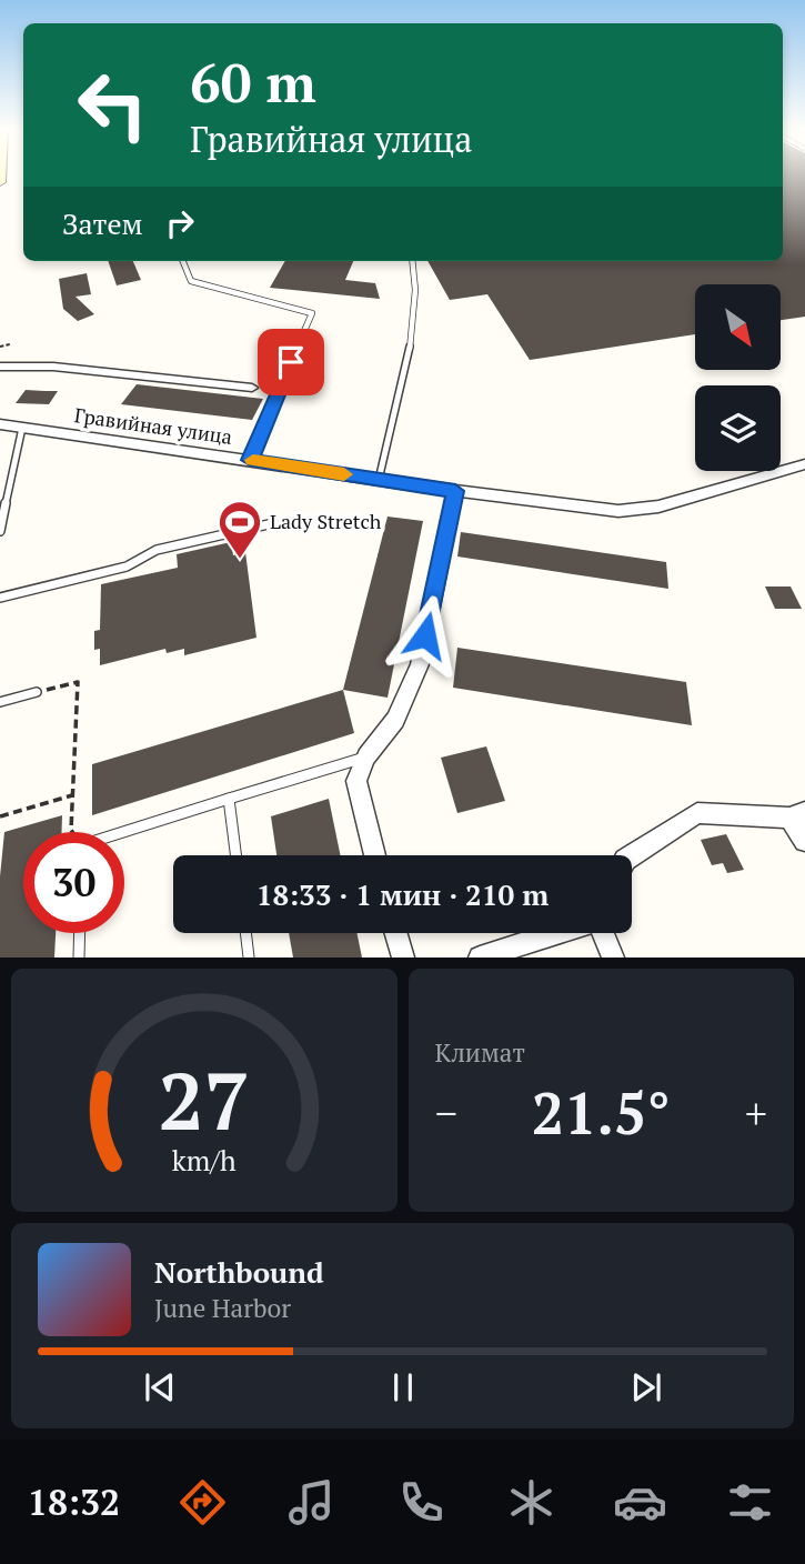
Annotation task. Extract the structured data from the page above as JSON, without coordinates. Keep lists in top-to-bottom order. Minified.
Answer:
{"streets":{"street":["Гравийная улица"]},"places":{"sports":["Lady Stretch"]},"north":"bottom right","page":{"turn":["60 m","Гравийная улица"],"then":"Затем","limit":"30","trip":"18:33 · 1 мин · 210 m","tile":"Климат","heat":["−","21.5°","+"],"song":["Northbound","June Harbor"],"tabs":"18:32","gauge":["27","km/h"]}}
